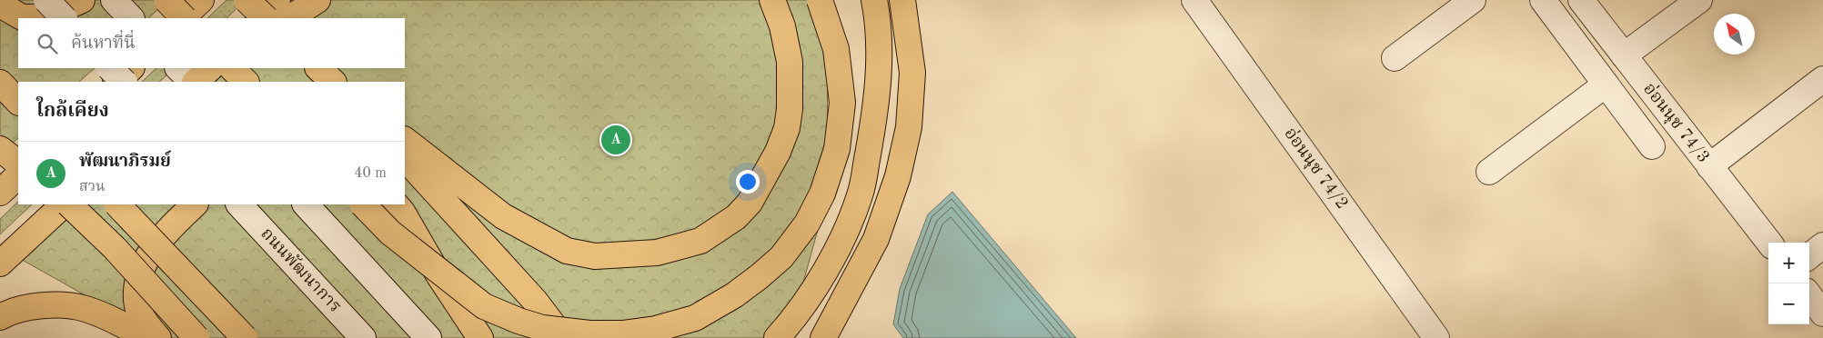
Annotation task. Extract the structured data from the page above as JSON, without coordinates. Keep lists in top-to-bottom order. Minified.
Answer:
{"streets":{"street":["อ่อนนุช 74/3","อ่อนนุช 74/2","ถนนพัฒนาการ"]},"north":"top left","page":{"search":"ค้นหาที่นี่","heading":"ใกล้เคียง","pins":"A","list":[{"mark":"A","name":"พัฒนาภิรมย์","note":"สวน","value":"40 m"}],"map_buttons":["+","−"]}}
